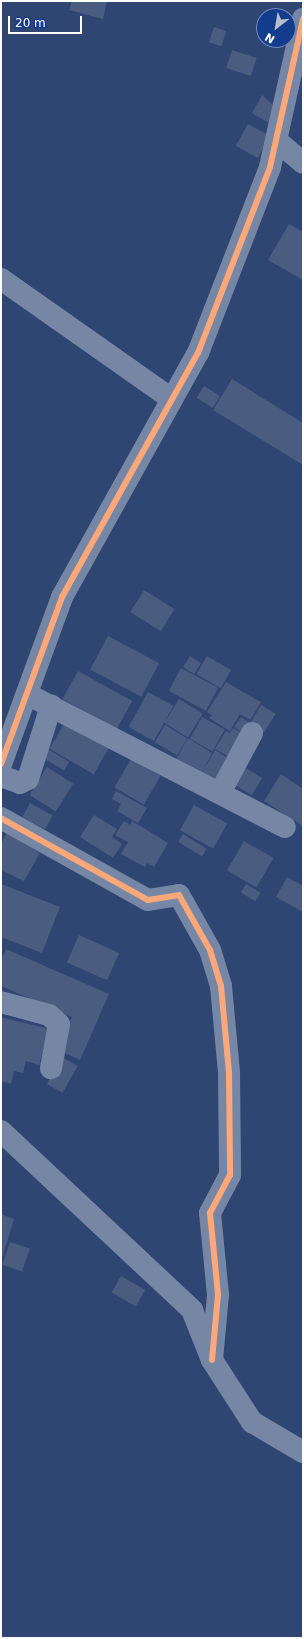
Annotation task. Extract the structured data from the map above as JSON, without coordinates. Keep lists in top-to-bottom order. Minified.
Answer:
{"scale_bar":"20 m","north":"bottom left"}
